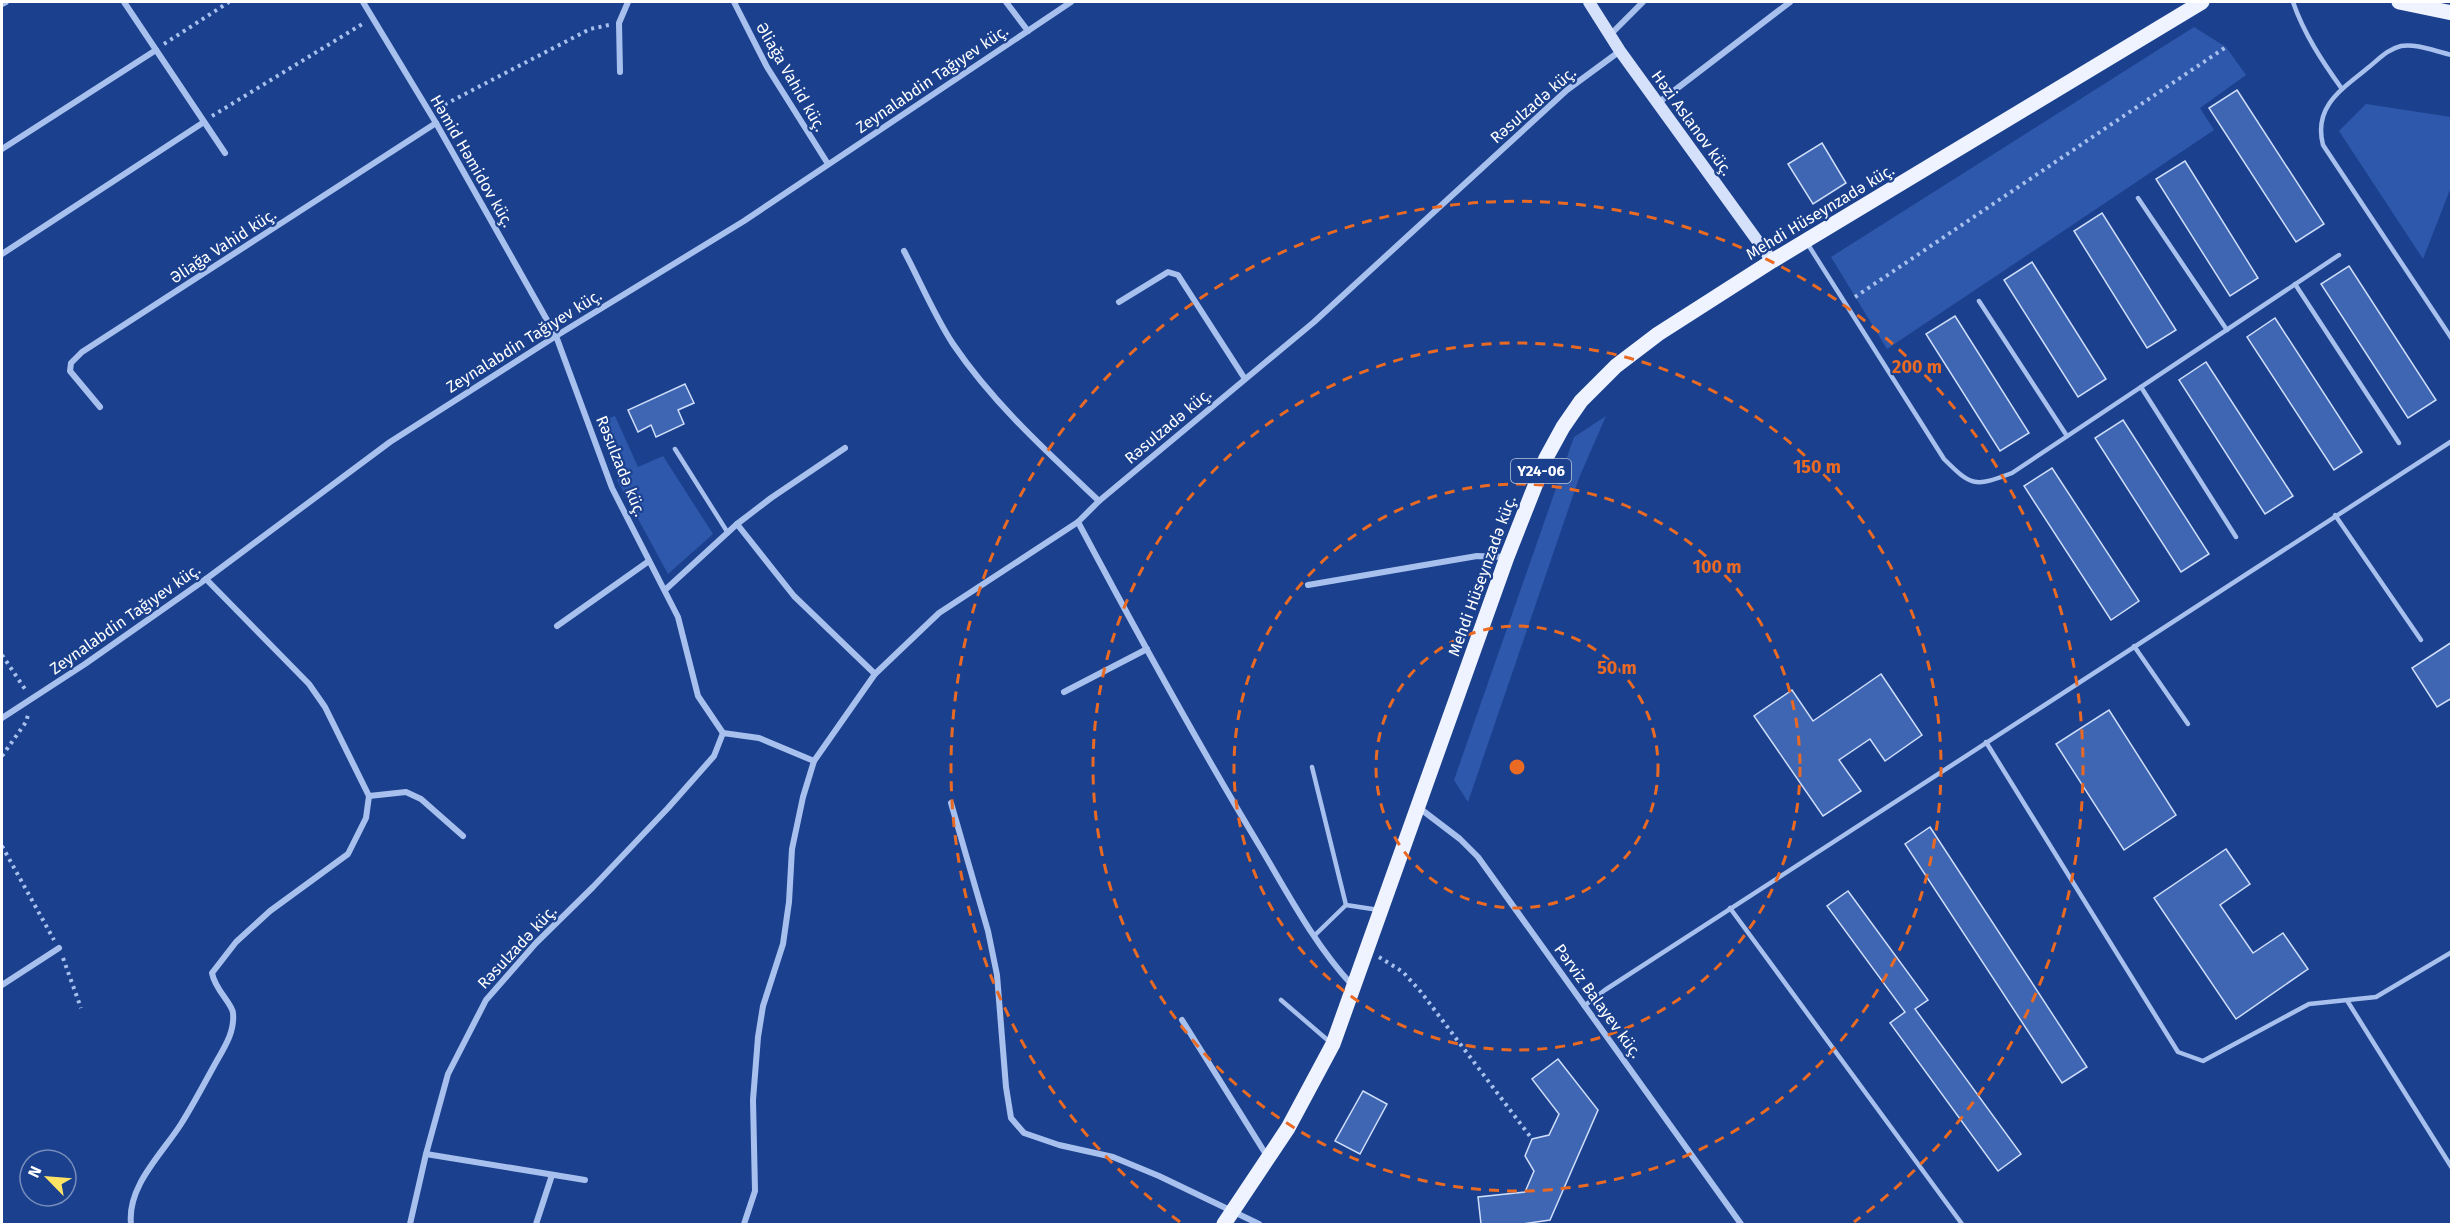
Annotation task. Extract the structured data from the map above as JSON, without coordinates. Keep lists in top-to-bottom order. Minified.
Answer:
{"streets":{"main road":["Həzi Aslanov küç.","Mehdi Hüseynzadə küç.","Y24-06"],"street":["Əliağa Vahid küç.","Zeynalabdin Tağıyev küç.","Rəsulzadə küç.","Həmid Həmidov küç.","Pərviz Balayev küç."]},"crossings":[["Əliağa Vahid küç.","Zeynalabdin Tağıyev küç."],["Əliağa Vahid küç.","Həmid Həmidov küç."],["Zeynalabdin Tağıyev küç.","Rəsulzadə küç."],["Zeynalabdin Tağıyev küç.","Həmid Həmidov küç."],["Rəsulzadə küç.","Həzi Aslanov küç."],["Rəsulzadə küç.","Həmid Həmidov küç."],["Həzi Aslanov küç.","Mehdi Hüseynzadə küç."],["Mehdi Hüseynzadə küç.","Pərviz Balayev küç."]],"north":"top left","rings":["200 m","150 m","100 m","50 m"]}
